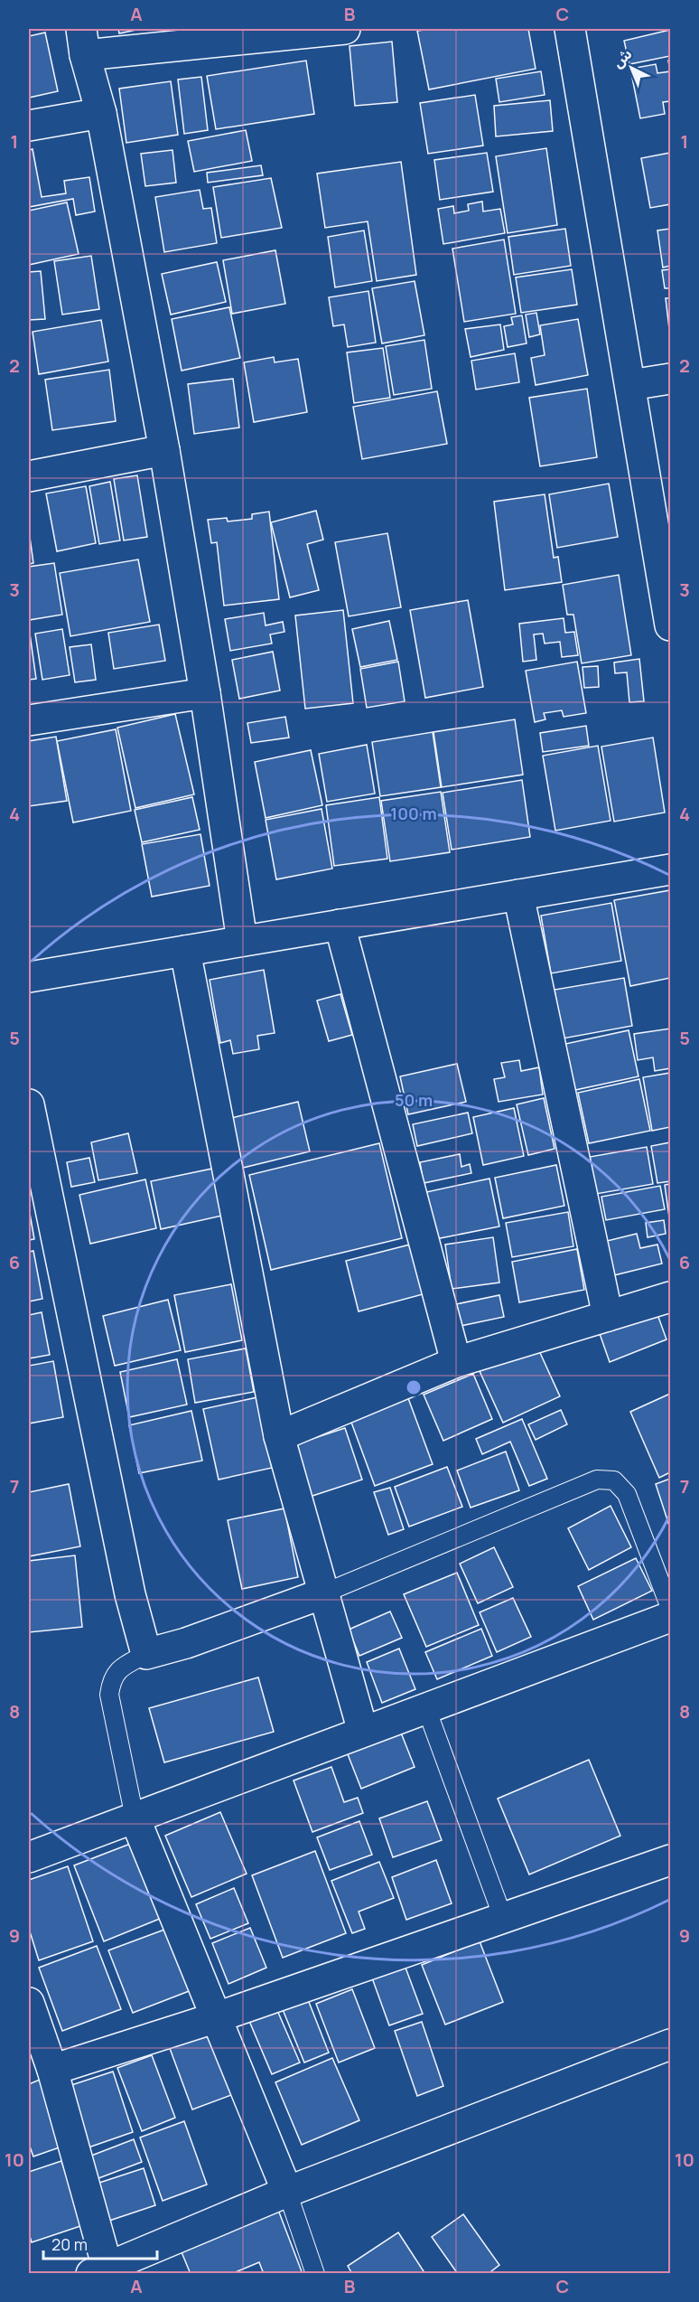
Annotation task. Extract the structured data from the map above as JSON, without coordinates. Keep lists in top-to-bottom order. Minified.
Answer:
{"scale_bar":"20 m","north":"top left","grid":{"columns":["A","B","C"],"rows":["1","2","3","4","5","6","7","8","9","10"]},"rings":["100 m","50 m"]}
